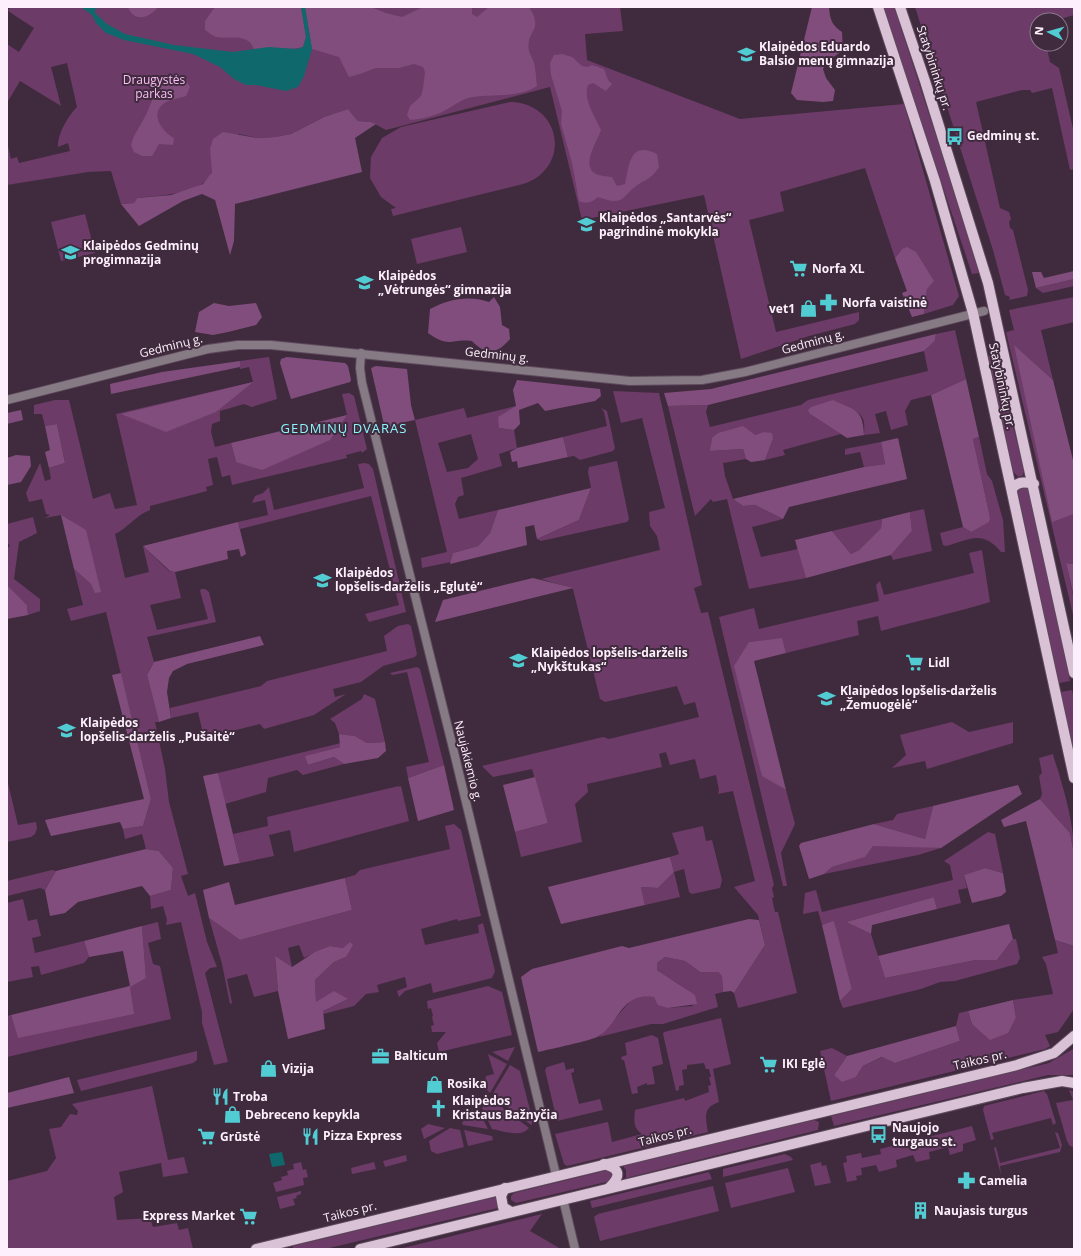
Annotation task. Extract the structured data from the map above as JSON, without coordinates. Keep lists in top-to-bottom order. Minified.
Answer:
{"streets":{"main road":["Statybininkų pr.","Taikos pr."],"street":["Gedminų g.","Naujakiemio g."]},"crossings":[["Statybininkų pr.","Gedminų g."],["Gedminų g.","Naujakiemio g."],["Naujakiemio g.","Taikos pr."]],"districts":["GEDMINŲ DVARAS"],"parks":["Draugystės parkas"],"places":{"school or university":["Klaipėdos Eduardo Balsio menų gimnazija","Klaipėdos „Santarvės“ pagrindinė mokykla","Klaipėdos Gedminų progimnazija","Klaipėdos „Vėtrungės“ gimnazija","Klaipėdos lopšelis-darželis „Eglutė“","Klaipėdos lopšelis-darželis „Nykštukas“","Klaipėdos lopšelis-darželis „Žemuogėlė“","Klaipėdos lopšelis-darželis „Pušaitė“"],"bus stop":["Gedminų st.","Naujojo turgaus st."],"supermarket":["Norfa XL","Lidl","IKI Eglė","Grūstė","Express Market"],"pharmacy":["Norfa vaistinė","Camelia"],"shop":["vet1","Vizija","Rosika","Debreceno kepykla"],"office":["Balticum"],"restaurant":["Troba","Pizza Express"],"church":["Klaipėdos Kristaus Bažnyčia"],"building":["Naujasis turgus"]},"north":"left"}
